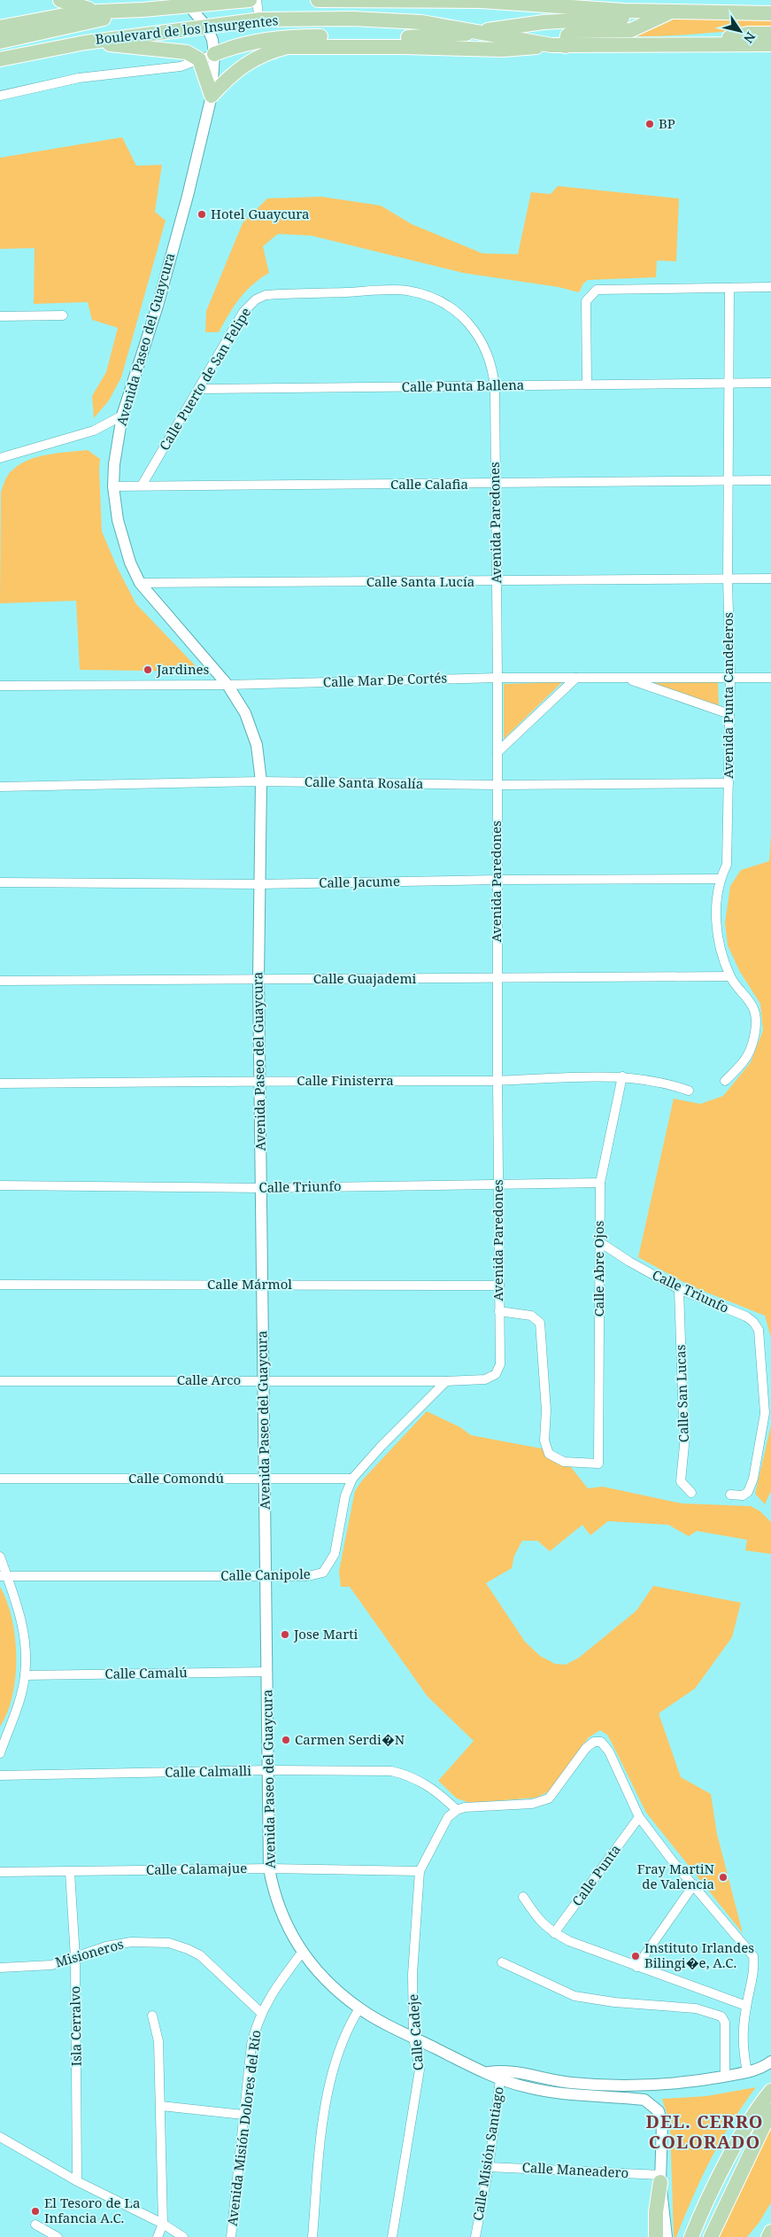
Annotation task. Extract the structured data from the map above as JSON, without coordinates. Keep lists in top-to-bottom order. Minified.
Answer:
{"streets":{"main road":["Boulevard de los Insurgentes"],"street":["Avenida Paseo del Guaycura","Calle Puerto de San Felipe","Calle Punta Ballena","Calle Calafia","Avenida Paredones","Calle Santa Lucía","Calle Mar De Cortés","Avenida Punta Candeleros","Calle Santa Rosalía","Calle Jacume","Calle Guajademi","Calle Finisterra","Calle Triunfo","Calle Abre Ojos","Calle Mármol","Calle Arco","Calle San Lucas","Calle Comondú","Calle Canipole","Calle Camalú","Calle Calmalli","Calle Calamajue","Calle Punta","Misioneros","Isla Cerralvo","Calle Cadeje","Avenida Misión Dolores del Río","Calle Misión Santiago","Calle Maneadero"]},"crossings":[["Boulevard de los Insurgentes","Avenida Paseo del Guaycura"],["Avenida Paseo del Guaycura","Calle Calafia"],["Avenida Paseo del Guaycura","Calle Santa Lucía"],["Avenida Paseo del Guaycura","Calle Mar De Cortés"],["Avenida Paseo del Guaycura","Calle Santa Rosalía"],["Avenida Paseo del Guaycura","Calle Jacume"],["Avenida Paseo del Guaycura","Calle Guajademi"],["Avenida Paseo del Guaycura","Calle Finisterra"],["Avenida Paseo del Guaycura","Calle Triunfo"],["Avenida Paseo del Guaycura","Calle Mármol"],["Avenida Paseo del Guaycura","Calle Arco"],["Avenida Paseo del Guaycura","Calle Comondú"],["Avenida Paseo del Guaycura","Calle Canipole"],["Avenida Paseo del Guaycura","Calle Camalú"],["Avenida Paseo del Guaycura","Calle Calmalli"],["Avenida Paseo del Guaycura","Calle Calamajue"],["Avenida Paseo del Guaycura","Calle Cadeje"],["Avenida Paseo del Guaycura","Avenida Misión Dolores del Río"],["Avenida Paseo del Guaycura","Calle Misión Santiago"],["Avenida Paseo del Guaycura","Calle Maneadero"],["Calle Puerto de San Felipe","Calle Punta Ballena"],["Calle Puerto de San Felipe","Calle Calafia"],["Calle Puerto de San Felipe","Avenida Paredones"],["Calle Punta Ballena","Avenida Paredones"],["Calle Punta Ballena","Avenida Punta Candeleros"],["Calle Calafia","Avenida Paredones"],["Calle Calafia","Avenida Punta Candeleros"],["Avenida Paredones","Calle Santa Lucía"],["Avenida Paredones","Calle Mar De Cortés"],["Avenida Paredones","Calle Santa Rosalía"],["Avenida Paredones","Calle Jacume"],["Avenida Paredones","Calle Guajademi"],["Avenida Paredones","Calle Finisterra"],["Avenida Paredones","Calle Triunfo"],["Avenida Paredones","Calle Abre Ojos"],["Avenida Paredones","Calle Mármol"],["Avenida Paredones","Calle Arco"],["Calle Santa Lucía","Avenida Punta Candeleros"],["Calle Mar De Cortés","Avenida Punta Candeleros"],["Avenida Punta Candeleros","Calle Santa Rosalía"],["Avenida Punta Candeleros","Calle Jacume"],["Avenida Punta Candeleros","Calle Guajademi"],["Calle Finisterra","Calle Abre Ojos"],["Calle Triunfo","Calle Abre Ojos"],["Calle Triunfo","Calle San Lucas"],["Calle Arco","Calle Canipole"],["Calle Comondú","Calle Canipole"],["Calle Calmalli","Calle Cadeje"],["Calle Calamajue","Isla Cerralvo"],["Calle Calamajue","Calle Cadeje"],["Misioneros","Isla Cerralvo"],["Misioneros","Avenida Misión Dolores del Río"],["Calle Misión Santiago","Calle Maneadero"]],"districts":["DEL. CERRO COLORADO"],"places":["BP","Hotel Guaycura","Jardines","Jose Marti","Carmen Serdi�N","Fray MartiN de Valencia","Instituto Irlandes Bilingi�e, A.C.","El Tesoro de La Infancia A.C."],"north":"bottom right"}
